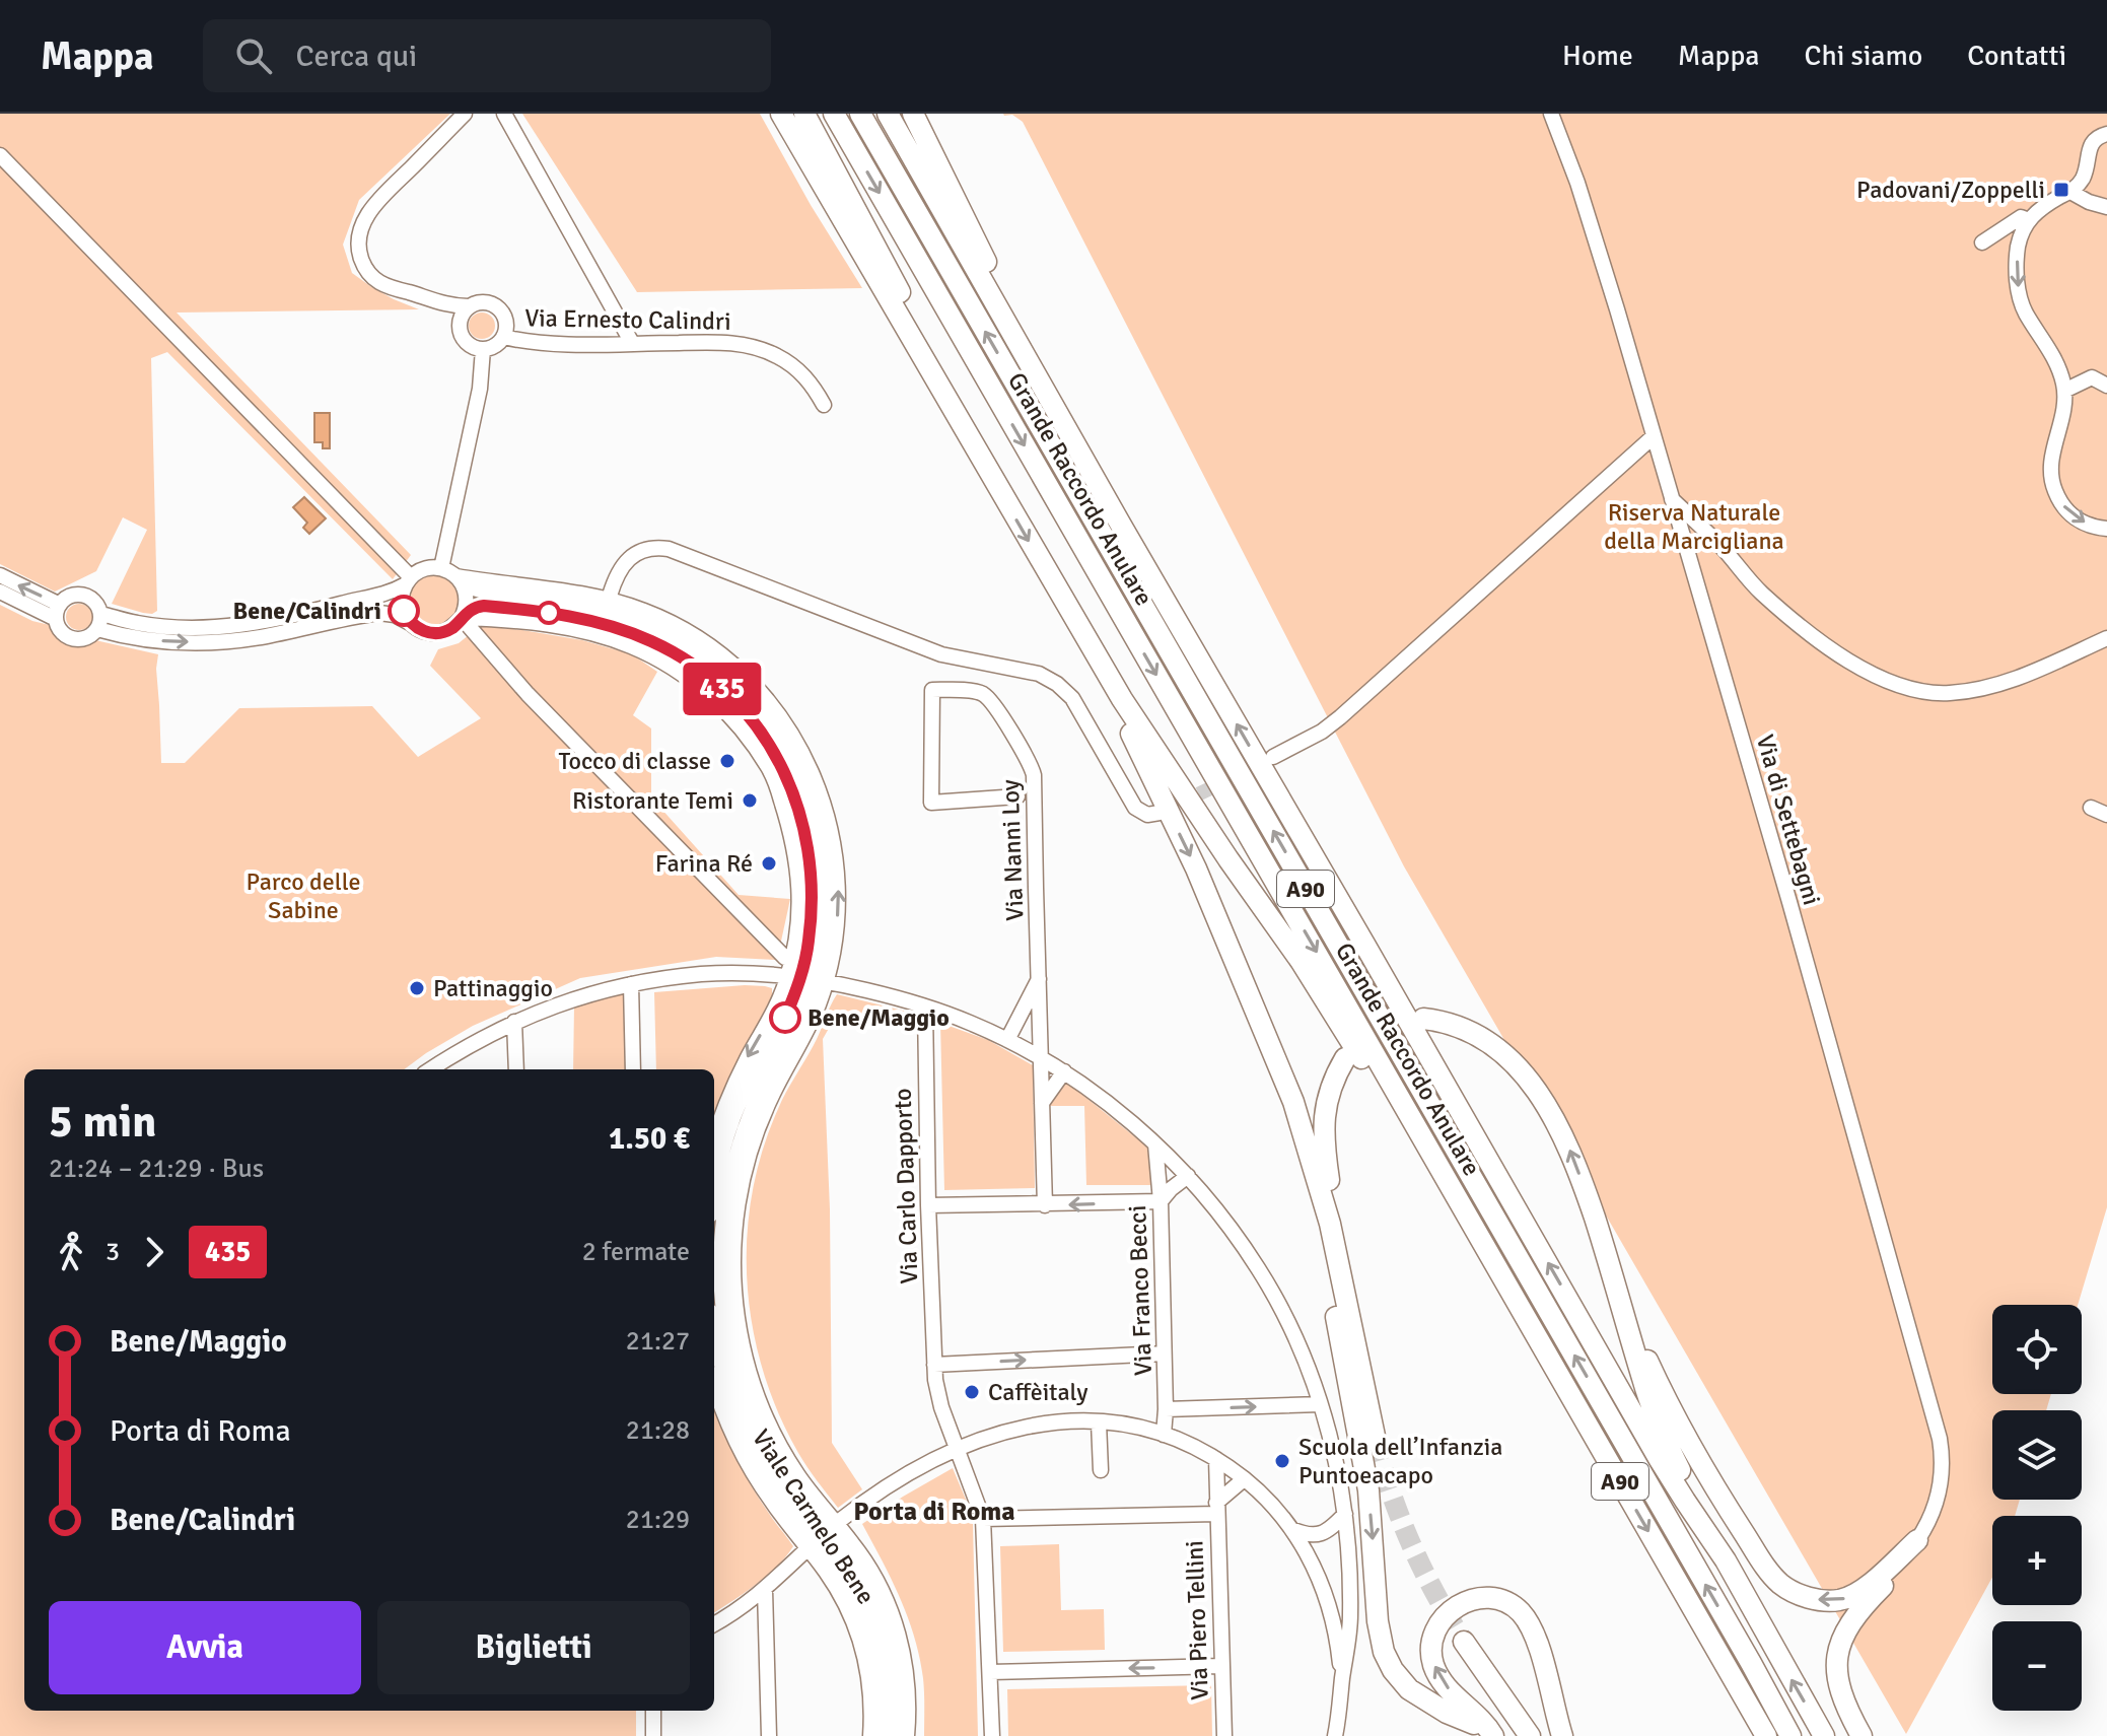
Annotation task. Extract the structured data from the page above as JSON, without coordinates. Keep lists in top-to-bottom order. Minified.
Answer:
{"streets":{"highway":["Grande Raccordo Anulare","A90"],"street":["Via Ernesto Calindri","Via di Settebagni","Via Nanni Loy","Via Carlo Dapporto","Via Franco Becci","Viale Carmelo Bene","Via Piero Tellini"]},"districts":["Porta di Roma"],"parks":["Riserva Naturale della Marcigliana","Parco delle Sabine"],"places":{"transit":["Padovani/Zoppelli"],"other":["Bene/Calindri","Tocco di classe","Ristorante Temi","Farina Ré","Pattinaggio","Bene/Maggio","Caffèitaly","Scuola dell’Infanzia Puntoeacapo"]},"lines":["bus line 435"],"page":{"header":"Mappa","search":"Cerca qui","nav":["Home","Mappa","Chi siamo","Contatti"],"on_map":"435","heading":["5 min","21:24 – 21:29 · Bus","1.50 €"],"legs":["3","435","2 fermate"],"list":[{"name":"Bene/Maggio","value":"21:27"},{"name":"Porta di Roma","value":"21:28"},{"name":"Bene/Calindri","value":"21:29"}],"map_buttons":["+","−"],"buttons":["Avvia","Biglietti"]}}
